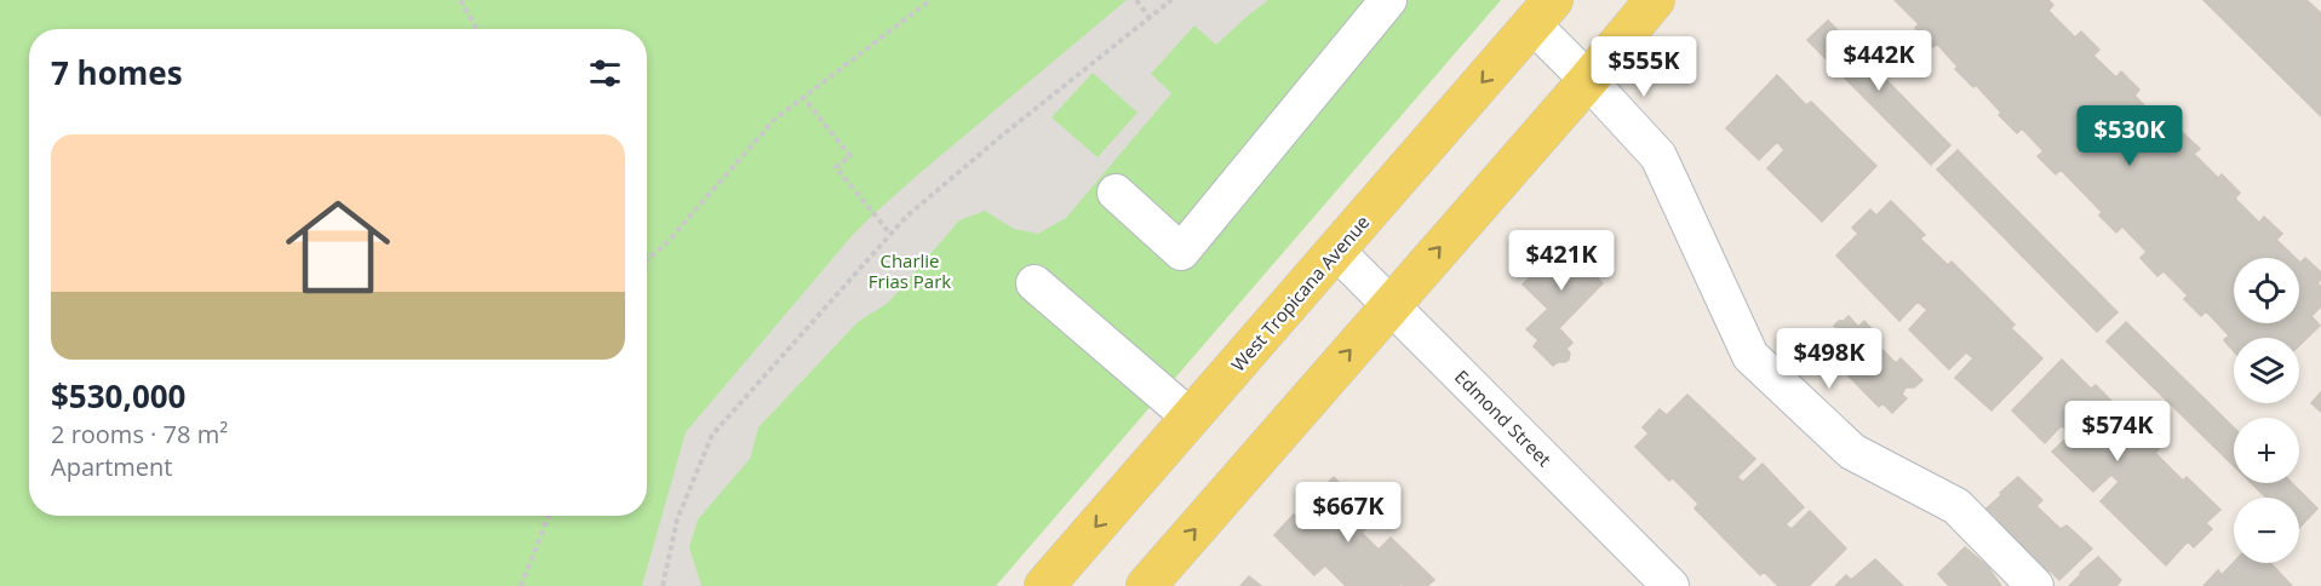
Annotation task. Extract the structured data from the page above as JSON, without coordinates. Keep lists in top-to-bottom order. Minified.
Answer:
{"streets":{"main road":["West Tropicana Avenue"],"street":["Edmond Street"]},"crossings":[["West Tropicana Avenue","Edmond Street"]],"parks":["Charlie Frias Park"],"page":{"heading":"7 homes","price":["$442K","$555K","$530K","$421K","$498K","$574K","$667K"],"list":[{"name":"$530,000","note":"2 rooms · 78 m² · Apartment"}],"map_buttons":["+","−"]}}
